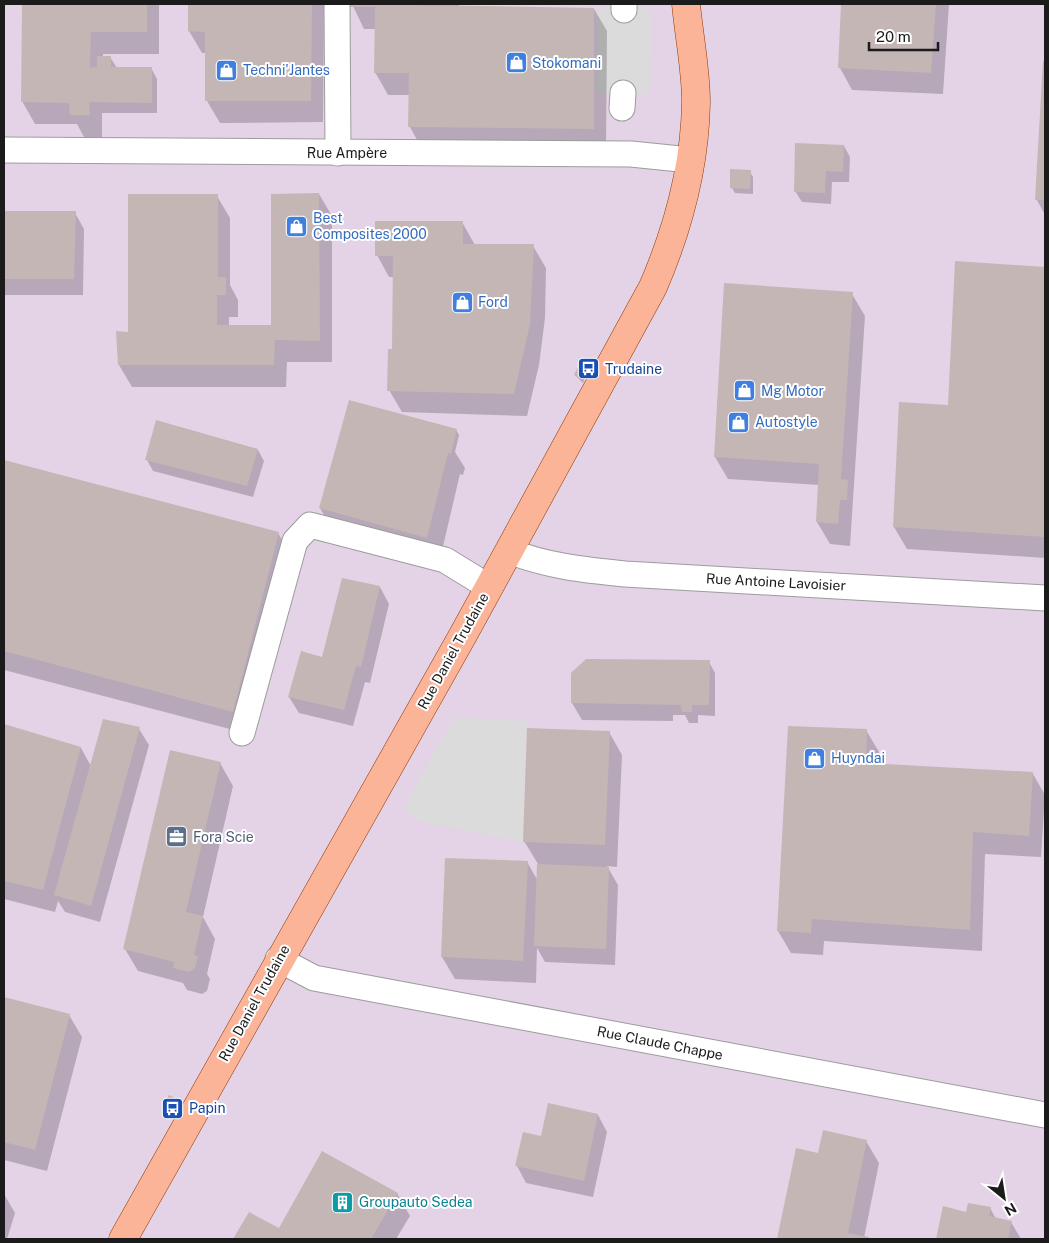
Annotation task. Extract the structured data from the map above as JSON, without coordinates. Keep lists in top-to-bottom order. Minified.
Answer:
{"streets":{"main road":["Rue Daniel Trudaine"],"street":["Rue Ampère","Rue Antoine Lavoisier","Rue Claude Chappe"]},"crossings":[["Rue Ampère","Rue Daniel Trudaine"],["Rue Antoine Lavoisier","Rue Daniel Trudaine"],["Rue Daniel Trudaine","Rue Claude Chappe"]],"places":{"shop":["Stokomani","Techni'Jantes","Best Composites 2000","Ford","Mg Motor","Autostyle","Huyndai"],"bus stop":["Trudaine","Papin"],"office":["Fora Scie"],"building":["Groupauto Sedea"]},"scale_bar":"20 m","north":"bottom right"}
